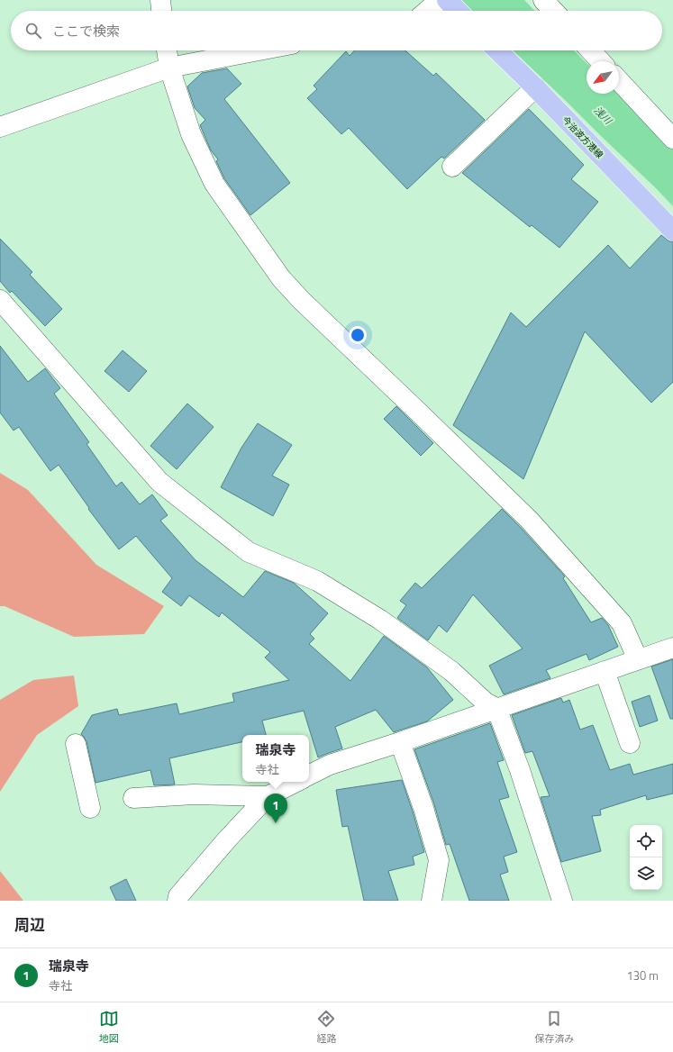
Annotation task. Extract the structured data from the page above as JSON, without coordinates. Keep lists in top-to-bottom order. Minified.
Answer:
{"streets":{"main road":["今治波方港線"]},"water":["浅川"],"north":"bottom left","page":{"search":"ここで検索","popup":["瑞泉寺","寺社"],"pins":"1","heading":"周辺","list":[{"mark":"1","name":"瑞泉寺","note":"寺社","value":"130 m"}],"nav":["地図","経路","保存済み"]}}
